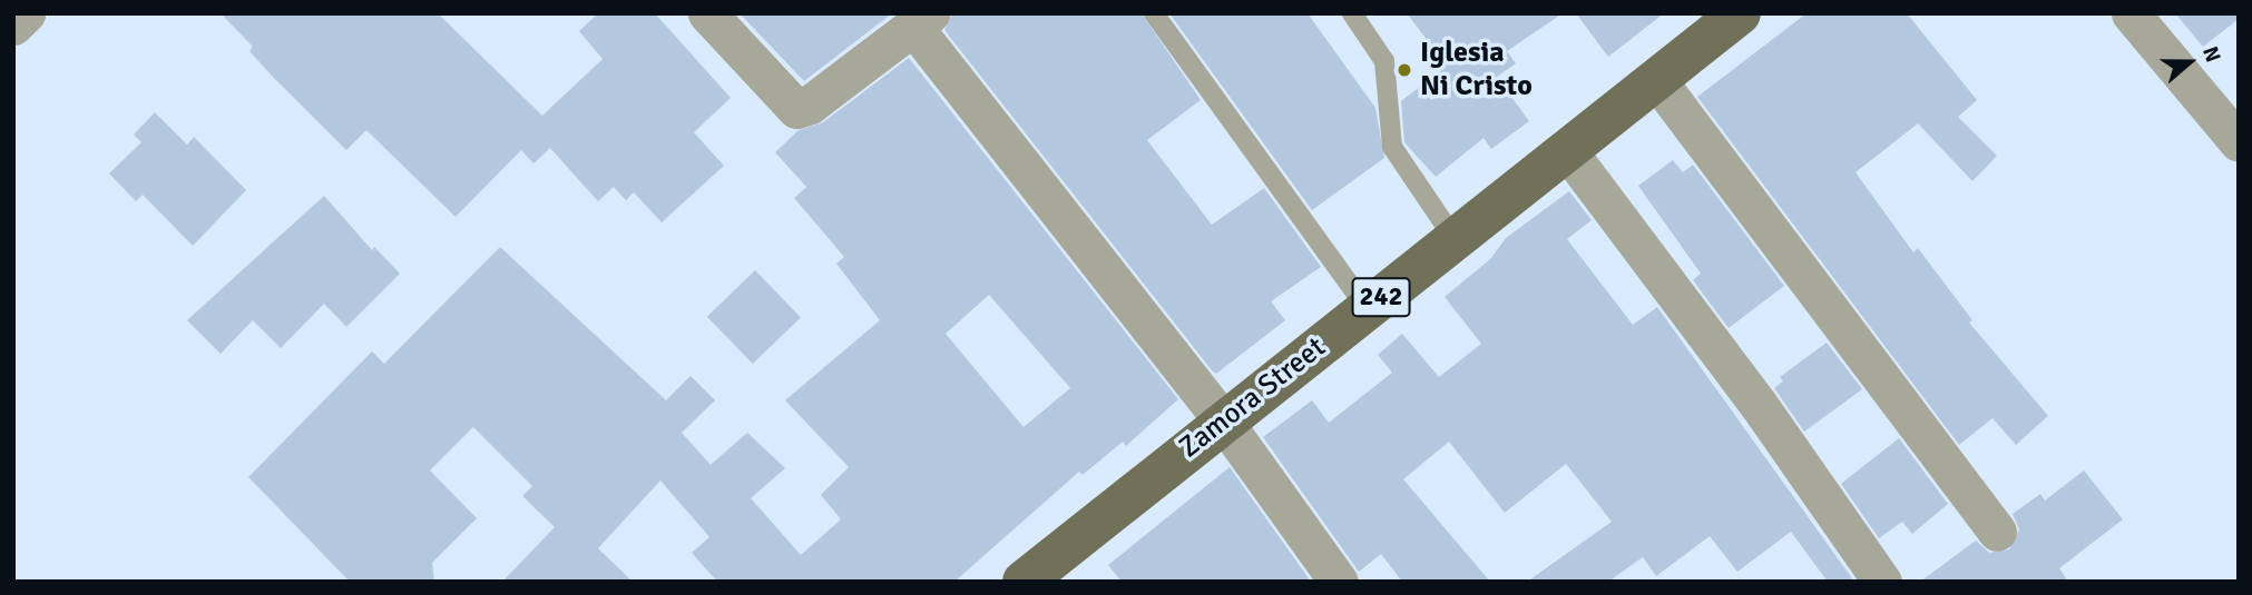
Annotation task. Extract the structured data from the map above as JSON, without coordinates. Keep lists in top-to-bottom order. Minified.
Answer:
{"streets":{"main road":["242","Zamora Street"]},"places":["Iglesia Ni Cristo"],"north":"right"}
